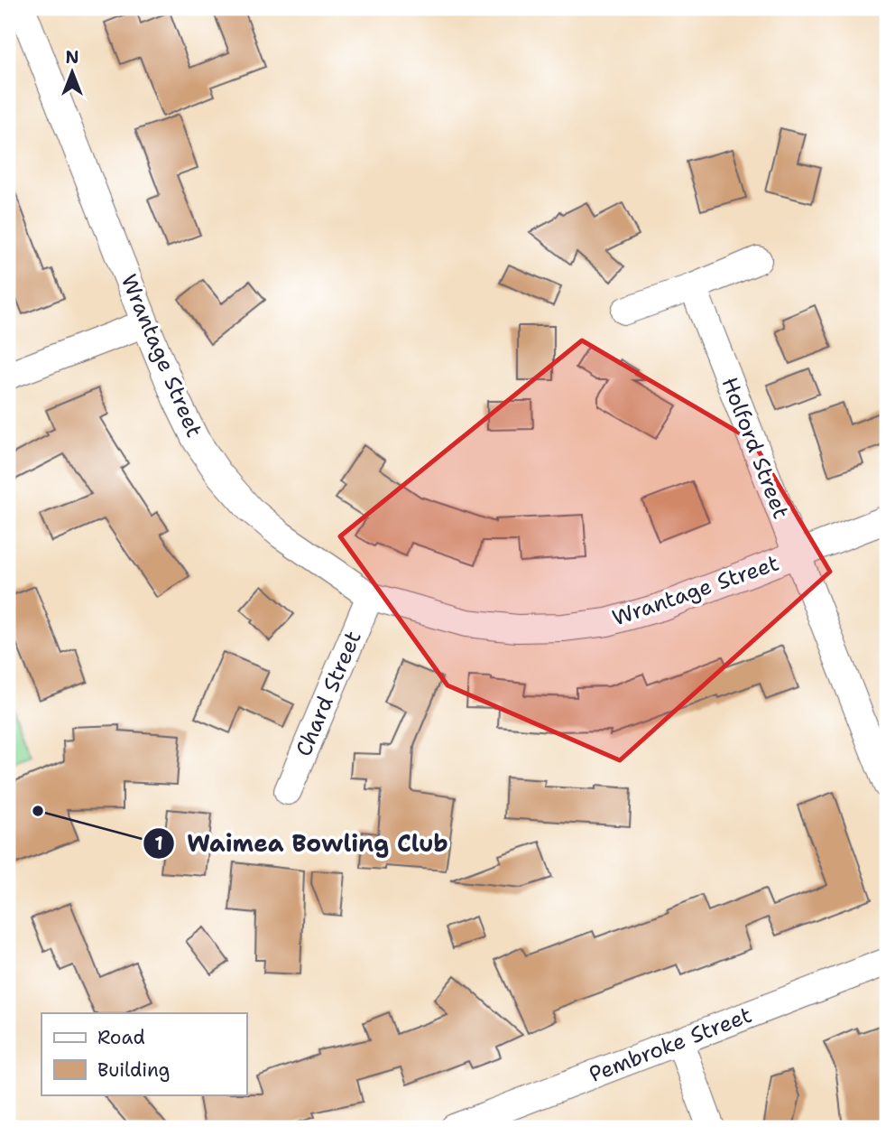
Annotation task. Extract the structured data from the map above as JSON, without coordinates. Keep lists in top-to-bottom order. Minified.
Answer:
{"streets":{"street":["Wrantage Street","Holford Street","Chard Street","Pembroke Street"]},"crossings":[["Wrantage Street","Holford Street"],["Wrantage Street","Chard Street"]],"places":["Waimea Bowling Club"],"legend":["Road","Building"],"north":"top"}
